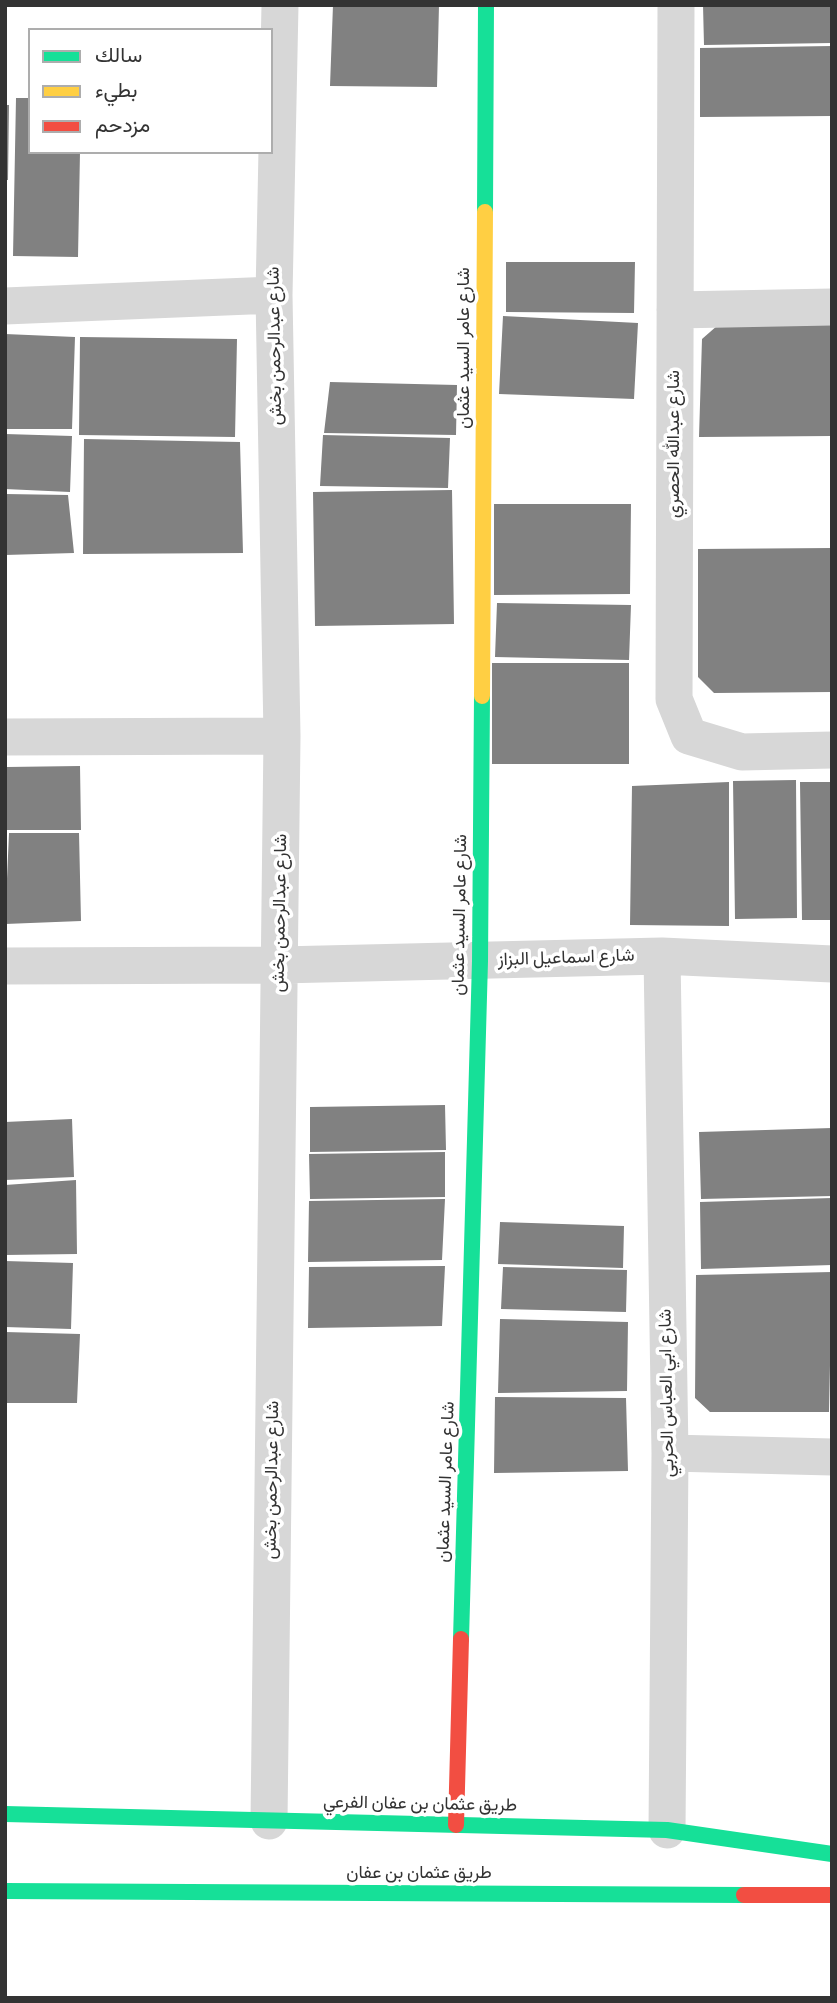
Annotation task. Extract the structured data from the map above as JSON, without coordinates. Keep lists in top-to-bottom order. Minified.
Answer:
{"streets":{"street":["شارع عبدالرحمن بخش","شارع عامر السيد عثمان","شارع عبدالله الحصري","شارع اسماعيل البزاز","شارع ابي العباس الحربي","طريق عثمان بن عفان الفرعي","طريق عثمان بن عفان"]},"crossings":[["شارع عبدالرحمن بخش","شارع اسماعيل البزاز"],["شارع عبدالرحمن بخش","طريق عثمان بن عفان الفرعي"],["شارع عامر السيد عثمان","شارع اسماعيل البزاز"],["شارع عامر السيد عثمان","طريق عثمان بن عفان الفرعي"],["شارع اسماعيل البزاز","شارع ابي العباس الحربي"],["شارع ابي العباس الحربي","طريق عثمان بن عفان الفرعي"]],"legend":["سالك","بطيء","مزدحم"]}
